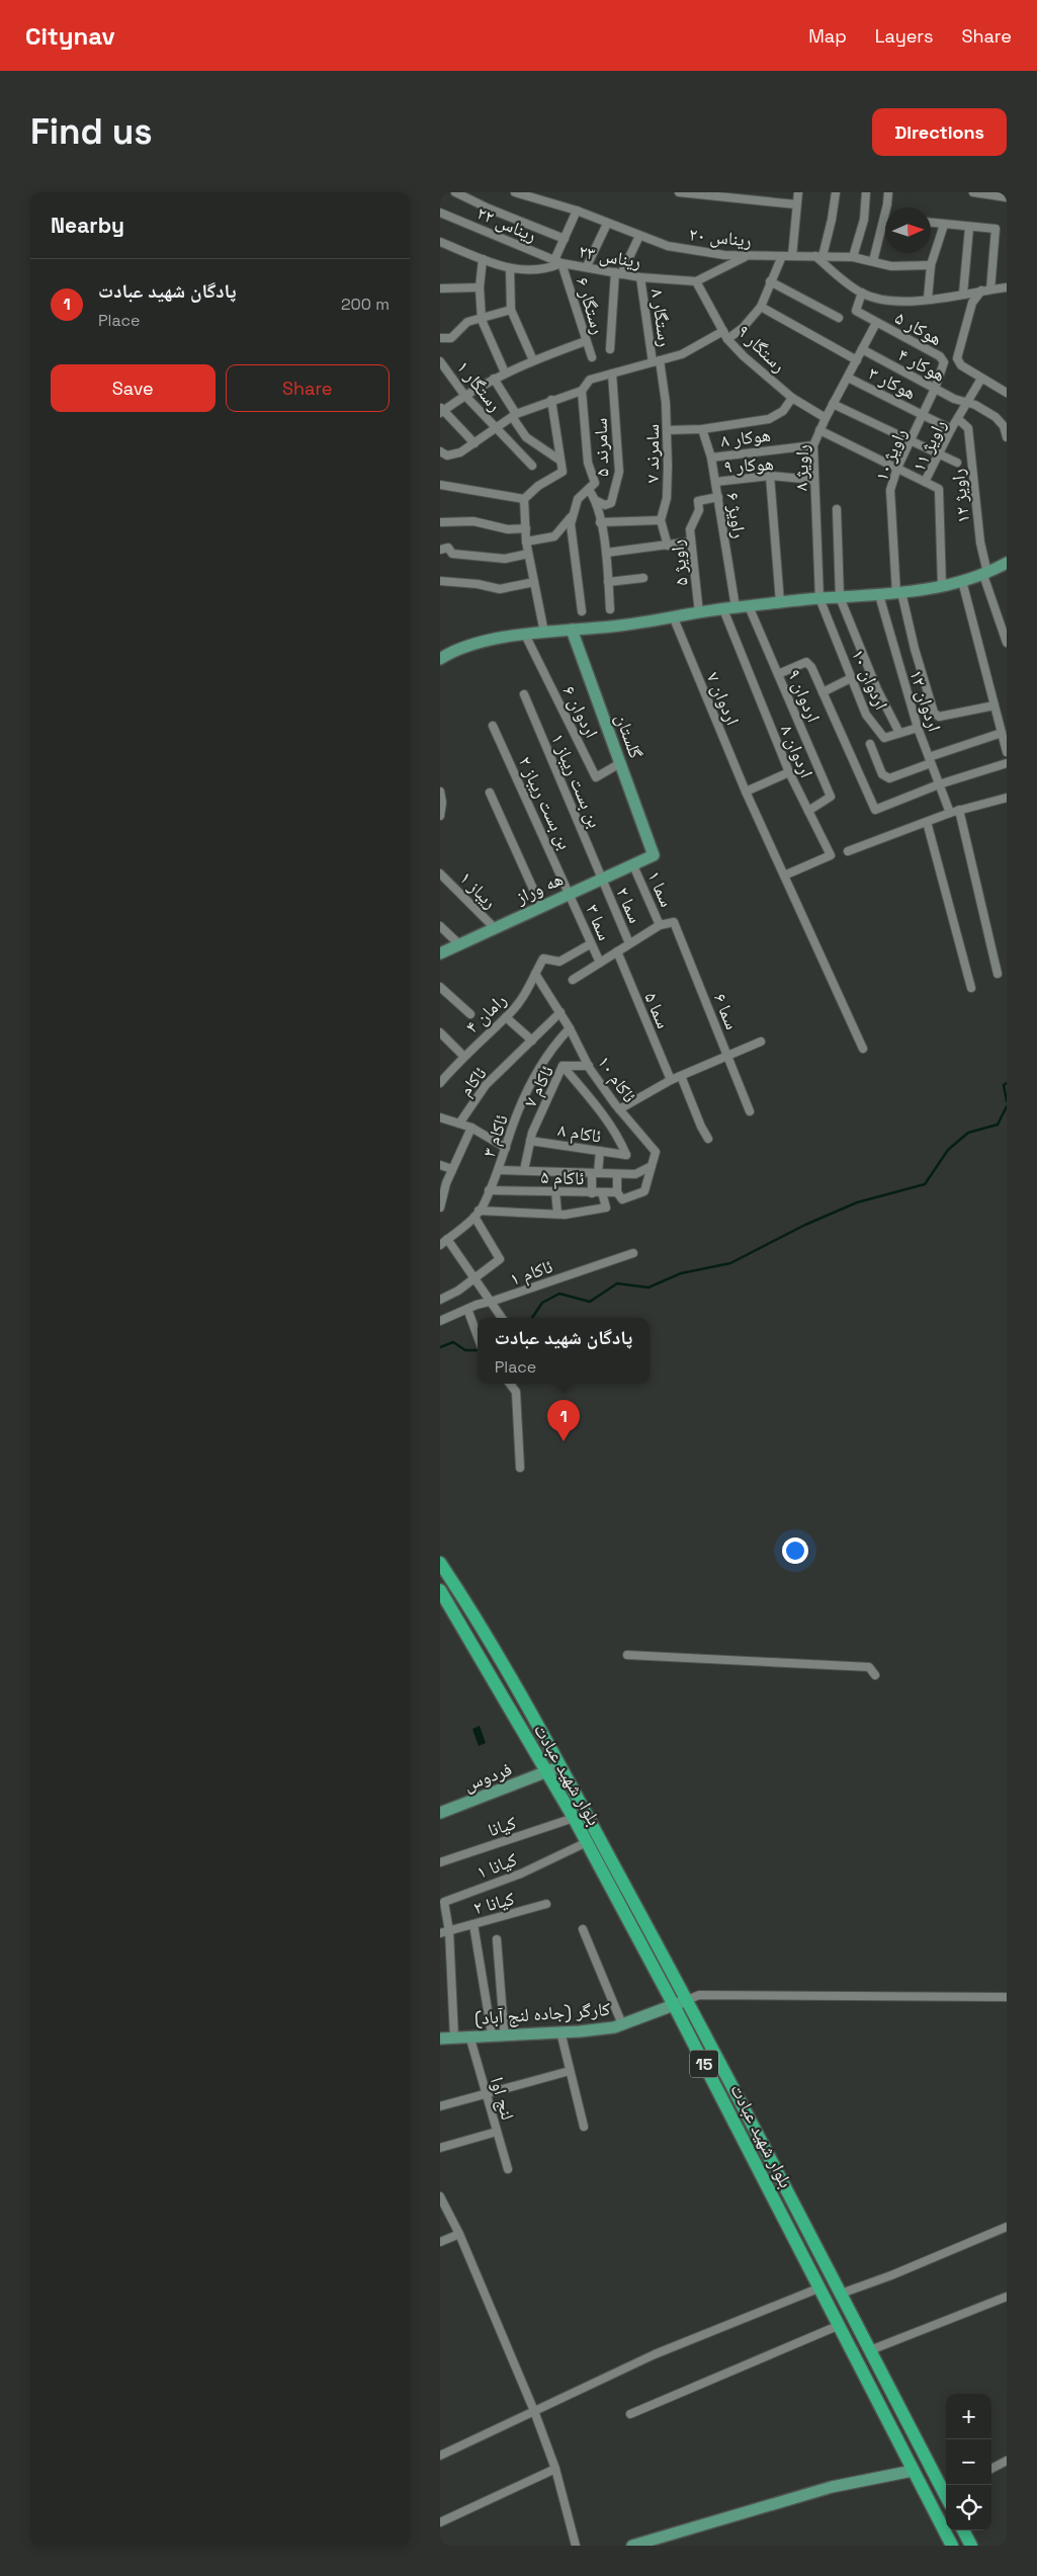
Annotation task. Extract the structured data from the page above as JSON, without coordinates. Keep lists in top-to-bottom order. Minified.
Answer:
{"streets":{"main road":["بلوار شهید عبادت","15"],"street":["ریناس ۲۲","ریناس ۲۰","ریناس ۲۳","رستگار ۶","رستگار ۸","هوکار ۵","رستگار ۹","هوکار ۴","هوکار ۳","رستگار ۱","هوکار ۸","راویژ ۱۱","سامرند ۵","سامرند ۷","راویژ ۱۰","هوکار ۹","راویژ ۸","راویژ ۱۲","راویژ ۶","راویژ ۵","اردوان ۱۰","اردوان ۹","اردوان ۷","اردوان ۱۲","اردوان ۶","گلستان","اردوان ۸","بن بست ریباز ۱","بن بست ریباز ۲","هه وراز","سما ۱","ریباز ۱","سما ۲","سما ۳","سما ۵","سما ۶","رامان ۴","ئاکام ۱۰","ئاکام","ئاکام ۷","ئاکام ۸","ئاکام ۳","ئاکام ۵","ئاکام ۱","فردوس","کیانا","کیانا ۱","کیانا ۲","کارگر (جاده لنج آباد)","لنج اوا"]},"crossings":[["ریناس ۲۲","ریناس ۲۳"],["ریناس ۲۲","رستگار ۶"],["ریناس ۲۳","رستگار ۶"],["ریناس ۲۳","رستگار ۸"],["ریناس ۲۳","رستگار ۹"],["رستگار ۸","سامرند ۷"],["هوکار ۵","راویژ ۱۰"],["هوکار ۵","راویژ ۸"],["رستگار ۹","راویژ ۸"],["هوکار ۴","راویژ ۱۱"],["هوکار ۴","راویژ ۱۰"],["هوکار ۴","راویژ ۸"],["هوکار ۳","راویژ ۱۱"],["هوکار ۳","راویژ ۱۰"],["هوکار ۳","راویژ ۸"],["هوکار ۸","راویژ ۸"],["هوکار ۸","راویژ ۶"],["راویژ ۱۱","راویژ ۱۲"],["هوکار ۹","راویژ ۸"],["هوکار ۹","راویژ ۶"],["راویژ ۸","اردوان ۱۰"],["راویژ ۶","راویژ ۵"],["اردوان ۱۰","اردوان ۱۲"],["اردوان ۹","اردوان ۸"],["اردوان ۷","اردوان ۸"],["اردوان ۶","گلستان"],["گلستان","هه وراز"],["بن بست ریباز ۱","هه وراز"],["بن بست ریباز ۱","سما ۲"],["بن بست ریباز ۲","هه وراز"],["بن بست ریباز ۲","سما ۳"],["هه وراز","سما ۱"],["هه وراز","ریباز ۱"],["هه وراز","سما ۲"],["هه وراز","سما ۳"],["سما ۱","سما ۶"],["سما ۳","رامان ۴"],["رامان ۴","ئاکام ۱۰"],["ئاکام ۱۰","ئاکام"],["ئاکام ۱۰","ئاکام ۷"],["ئاکام ۱۰","ئاکام ۳"],["ئاکام ۱۰","ئاکام ۵"],["ئاکام","ئاکام ۳"],["ئاکام ۷","ئاکام ۸"],["ئاکام ۳","ئاکام ۵"],["بلوار شهید عبادت","فردوس"],["بلوار شهید عبادت","کیانا"],["بلوار شهید عبادت","کیانا ۱"],["بلوار شهید عبادت","کارگر (جاده لنج آباد)"],["کیانا ۱","کیانا ۲"],["کارگر (جاده لنج آباد)","لنج اوا"]],"north":"right","page":{"header":"Citynav","nav":["Map","Layers","Share"],"buttons":["Directions",["Save","Share"]],"title":"Find us","heading":"Nearby","list":[{"mark":"1","name":"پادگان شهید عبادت","note":"Place","value":"200 m"}],"popup":["پادگان شهید عبادت","Place"],"pins":"1","map_buttons":["+","−"]}}
